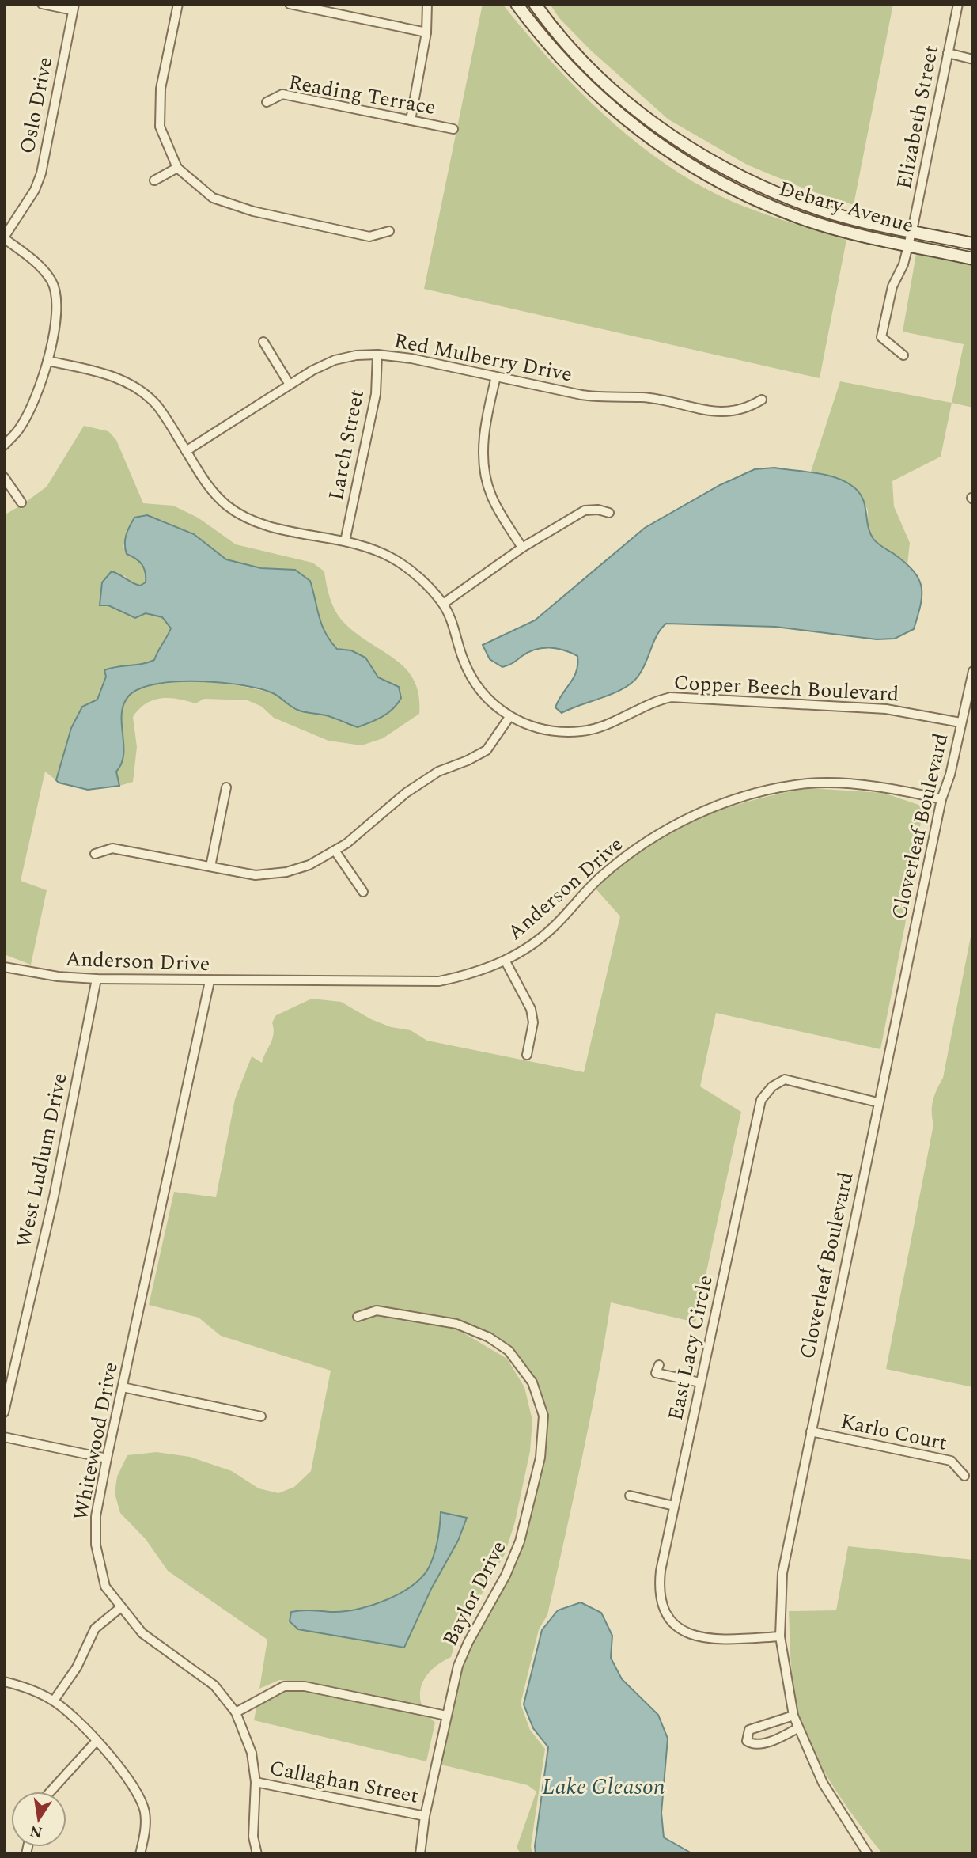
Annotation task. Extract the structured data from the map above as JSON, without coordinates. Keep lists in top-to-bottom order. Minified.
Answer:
{"streets":{"main road":["Debary Avenue"],"street":["Reading Terrace","Oslo Drive","Elizabeth Street","Red Mulberry Drive","Larch Street","Copper Beech Boulevard","Cloverleaf Boulevard","Anderson Drive","West Ludlum Drive","East Lacy Circle","Karlo Court","Whitewood Drive","Baylor Drive","Callaghan Street"]},"crossings":[["Elizabeth Street","Debary Avenue"],["Red Mulberry Drive","Larch Street"],["Red Mulberry Drive","Copper Beech Boulevard"],["Larch Street","Copper Beech Boulevard"],["Copper Beech Boulevard","Cloverleaf Boulevard"],["Cloverleaf Boulevard","Anderson Drive"],["Cloverleaf Boulevard","East Lacy Circle"],["Cloverleaf Boulevard","Karlo Court"],["Anderson Drive","West Ludlum Drive"],["Anderson Drive","Whitewood Drive"],["Whitewood Drive","Callaghan Street"],["Baylor Drive","Callaghan Street"]],"water":["Lake Gleason"],"north":"bottom"}
